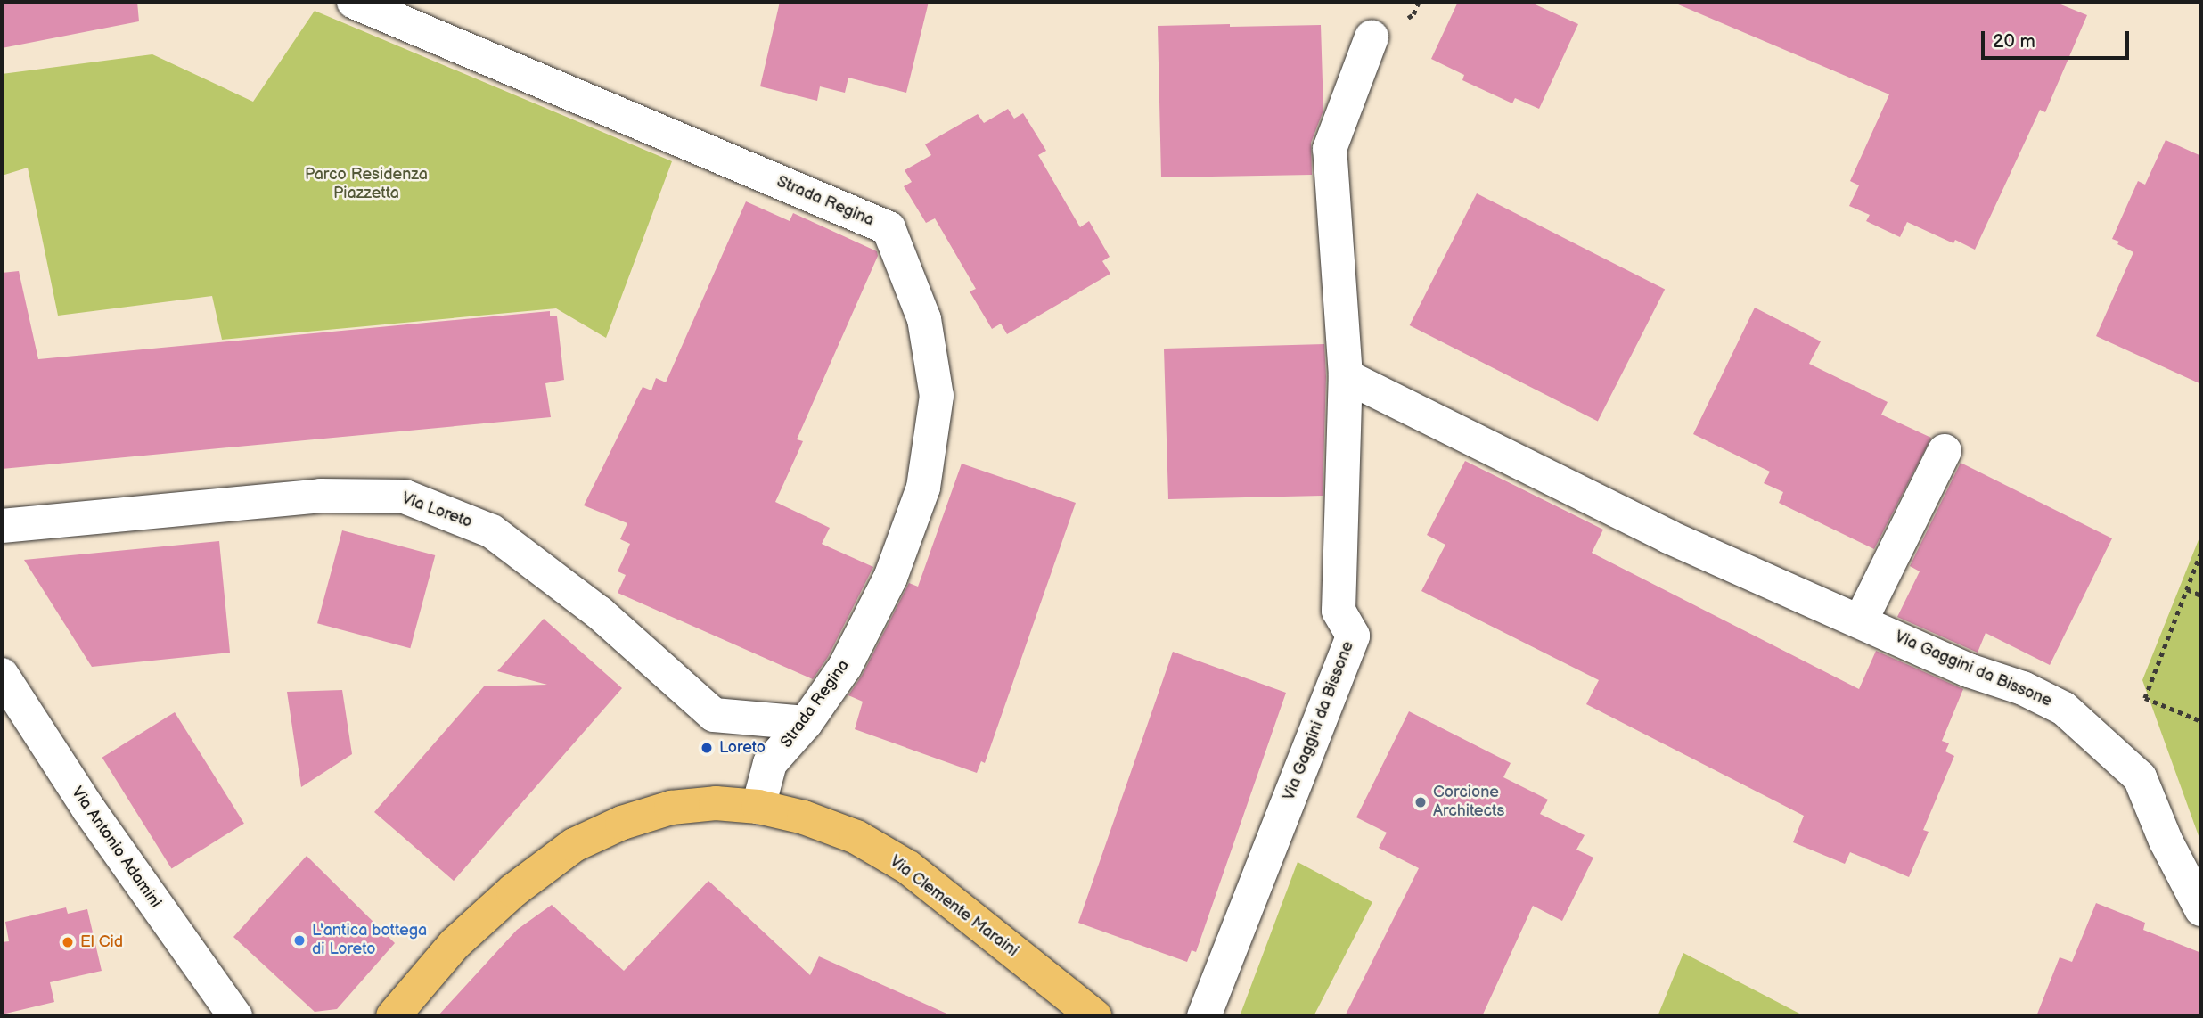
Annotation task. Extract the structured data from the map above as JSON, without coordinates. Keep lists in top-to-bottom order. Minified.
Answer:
{"streets":{"main road":["Via Clemente Maraini"],"street":["Strada Regina","Via Loreto","Via Gaggini da Bissone","Via Antonio Adamini"]},"crossings":[["Strada Regina","Via Loreto"],["Strada Regina","Via Clemente Maraini"]],"parks":["Parco Residenza Piazzetta"],"places":["Loreto","Corcione Architects","L'antica bottega di Loreto","El Cid"],"scale_bar":"20 m"}
